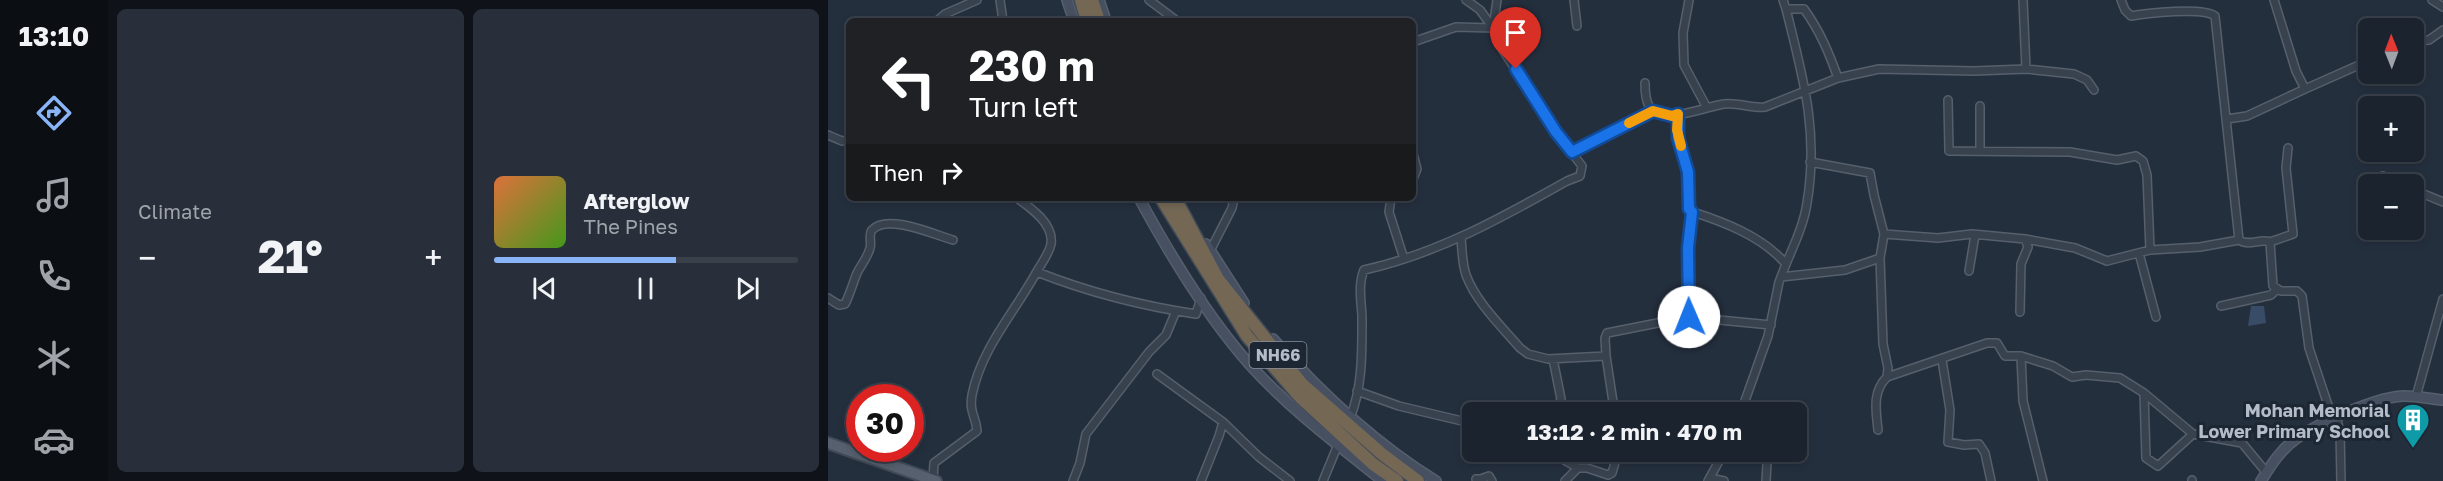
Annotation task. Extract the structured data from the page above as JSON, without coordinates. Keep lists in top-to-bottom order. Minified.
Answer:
{"streets":{"highway":["NH66"]},"places":{"building":["Mohan Memorial Lower Primary School"]},"north":"top","page":{"tabs":"13:10","tile":"Climate","map_buttons":["+","−"],"turn":["230 m","Turn left"],"then":"Then","song":["Afterglow","The Pines"],"heat":["−","21°","+"],"limit":"30","trip":"13:12 · 2 min · 470 m"}}
